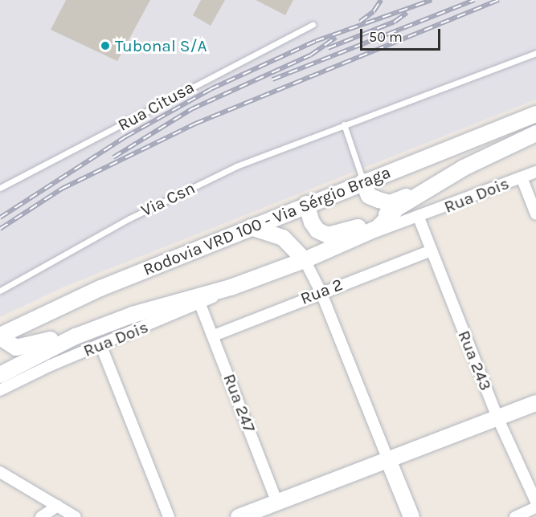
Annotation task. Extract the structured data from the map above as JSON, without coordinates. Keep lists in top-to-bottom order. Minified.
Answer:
{"streets":{"main road":["Rodovia VRD 100 - Via Sérgio Braga"],"street":["Rua Dois","Rua 2","Rua 243","Rua 247"],"lane":["Rua Citusa","Via Csn"]},"crossings":[["Rua Dois","Rua 243"],["Rua Dois","Rua 247"],["Rua 2","Rua 243"],["Rua 2","Rua 247"]],"places":["Tubonal S/A"],"scale_bar":"50 m"}
